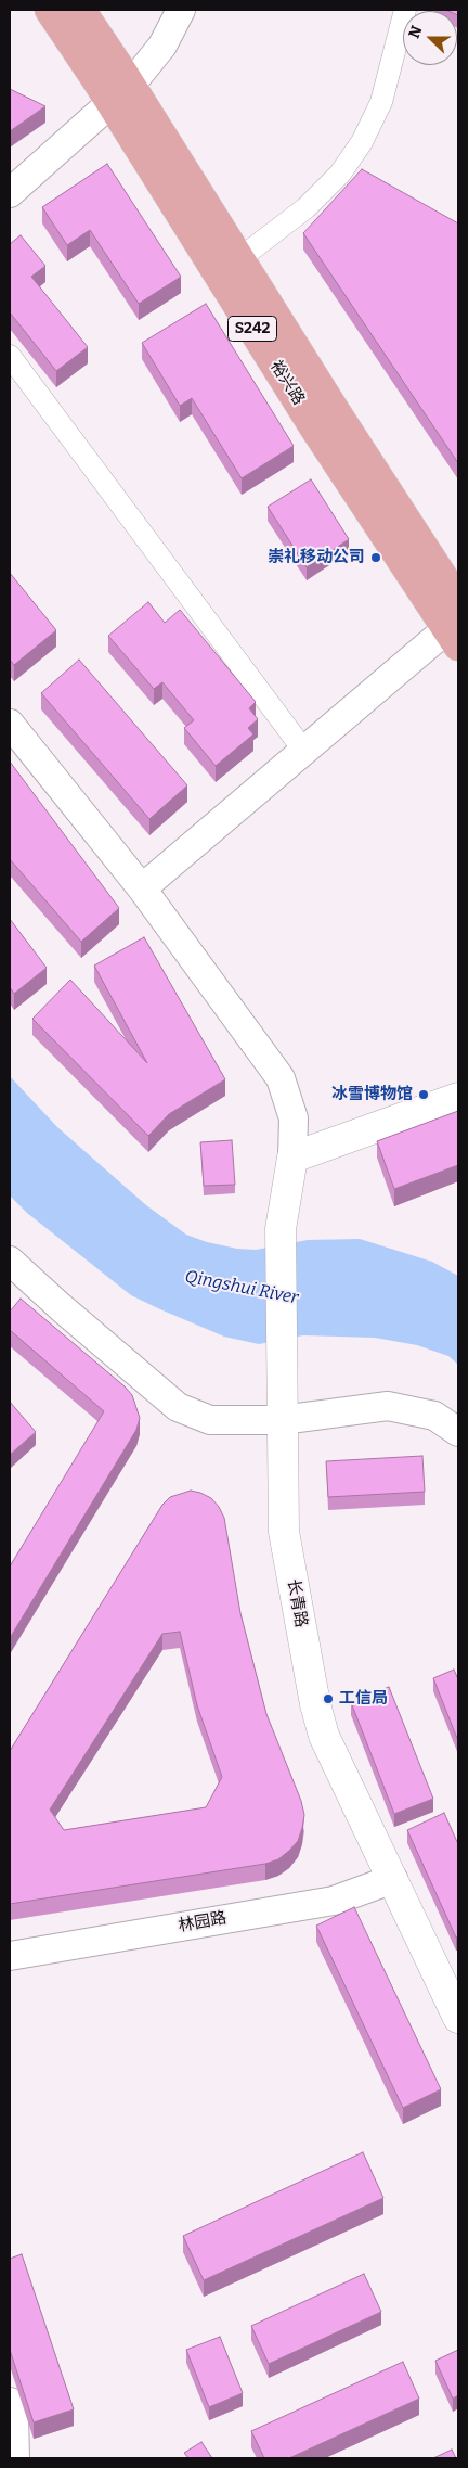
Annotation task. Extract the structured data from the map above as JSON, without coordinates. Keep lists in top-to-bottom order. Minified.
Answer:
{"streets":{"main road":["S242","裕兴路","长青路"],"street":["林园路"]},"crossings":[["长青路","林园路"]],"water":["Qingshui River"],"places":["崇礼移动公司","冰雪博物馆","工信局"],"north":"left"}
